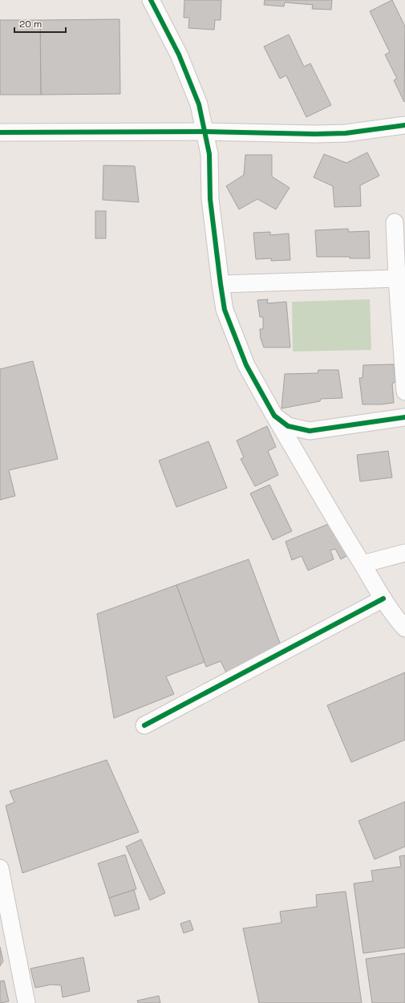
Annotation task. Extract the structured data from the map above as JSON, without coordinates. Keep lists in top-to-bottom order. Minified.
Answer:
{"scale_bar":"20 m"}
